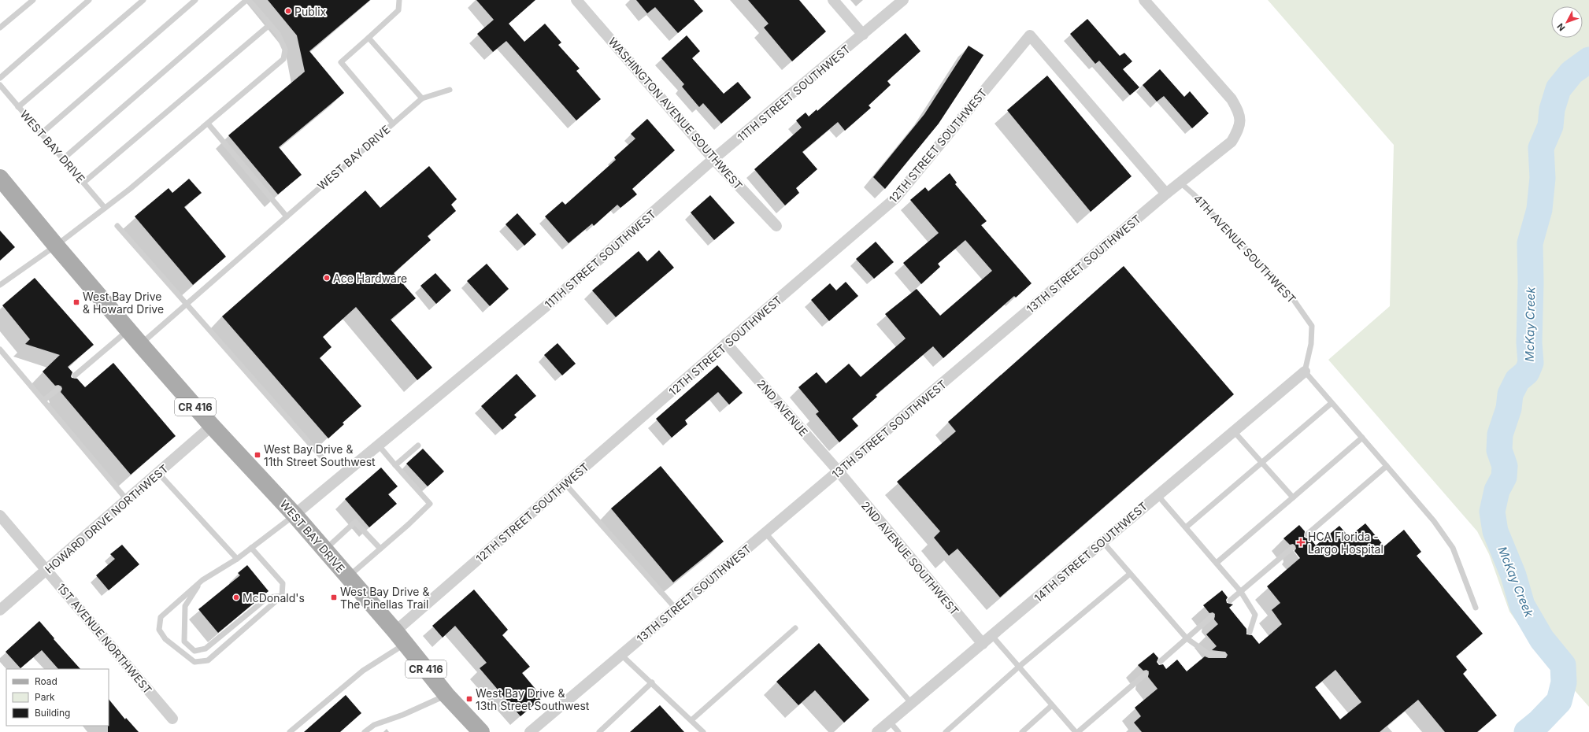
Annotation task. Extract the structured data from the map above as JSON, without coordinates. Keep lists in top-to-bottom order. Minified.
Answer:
{"streets":{"main road":["WEST BAY DRIVE","CR 416"],"street":["11TH STREET SOUTHWEST","WASHINGTON AVENUE SOUTHWEST","12TH STREET SOUTHWEST","13TH STREET SOUTHWEST","2ND AVENUE","HOWARD DRIVE NORTHWEST","14TH STREET SOUTHWEST","2ND AVENUE SOUTHWEST","1ST AVENUE NORTHWEST"],"lane":["4TH AVENUE SOUTHWEST"]},"crossings":[["11TH STREET SOUTHWEST","WASHINGTON AVENUE SOUTHWEST"],["11TH STREET SOUTHWEST","WEST BAY DRIVE"],["12TH STREET SOUTHWEST","WEST BAY DRIVE"],["12TH STREET SOUTHWEST","13TH STREET SOUTHWEST"],["12TH STREET SOUTHWEST","2ND AVENUE"],["WEST BAY DRIVE","HOWARD DRIVE NORTHWEST"],["4TH AVENUE SOUTHWEST","13TH STREET SOUTHWEST"],["4TH AVENUE SOUTHWEST","14TH STREET SOUTHWEST"],["13TH STREET SOUTHWEST","2ND AVENUE"],["13TH STREET SOUTHWEST","2ND AVENUE SOUTHWEST"],["2ND AVENUE","2ND AVENUE SOUTHWEST"],["HOWARD DRIVE NORTHWEST","1ST AVENUE NORTHWEST"],["14TH STREET SOUTHWEST","2ND AVENUE SOUTHWEST"]],"water":["McKay Creek"],"places":{"other":["Publix","Ace Hardware","McDonald's"],"transit":["West Bay Drive & Howard Drive","West Bay Drive & 11th Street Southwest","West Bay Drive & The Pinellas Trail","West Bay Drive & 13th Street Southwest"],"health":["HCA Florida - Largo Hospital"]},"legend":["Road","Park","Building"],"north":"bottom left"}
